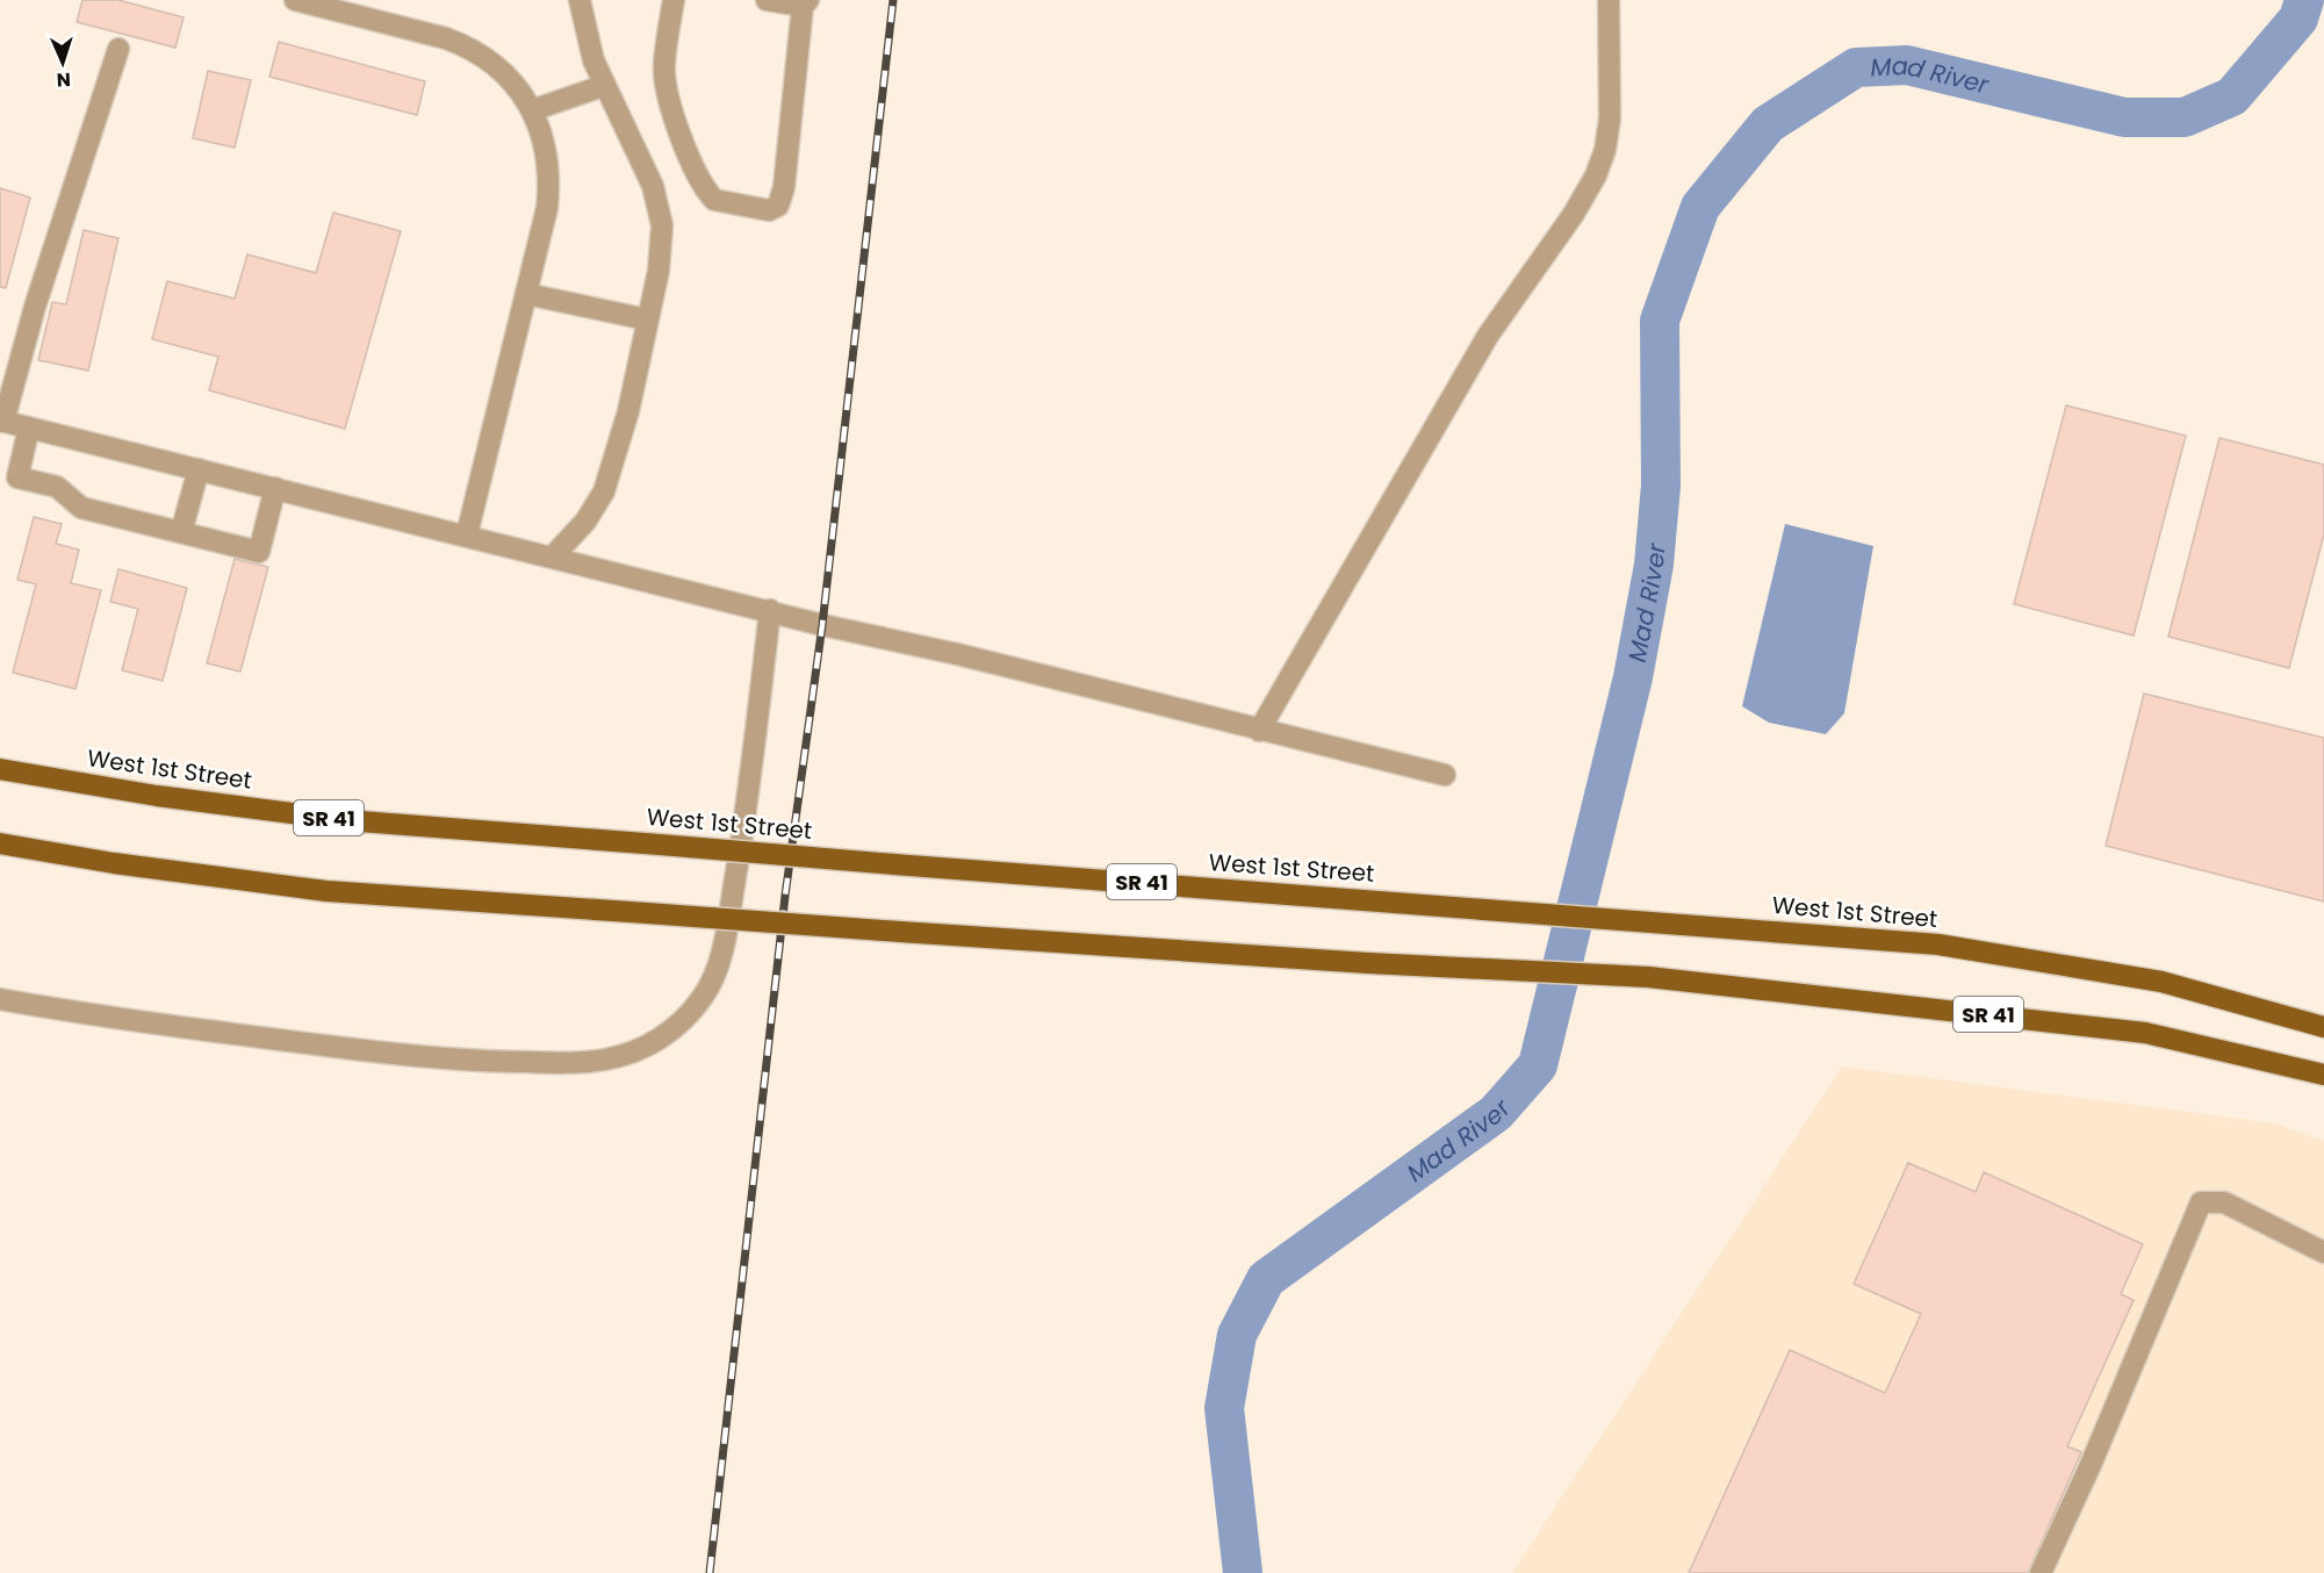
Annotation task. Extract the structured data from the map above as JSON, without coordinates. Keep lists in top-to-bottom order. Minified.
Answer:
{"streets":{"main road":["West 1st Street","SR 41"]},"water":["Mad River"],"north":"bottom"}
